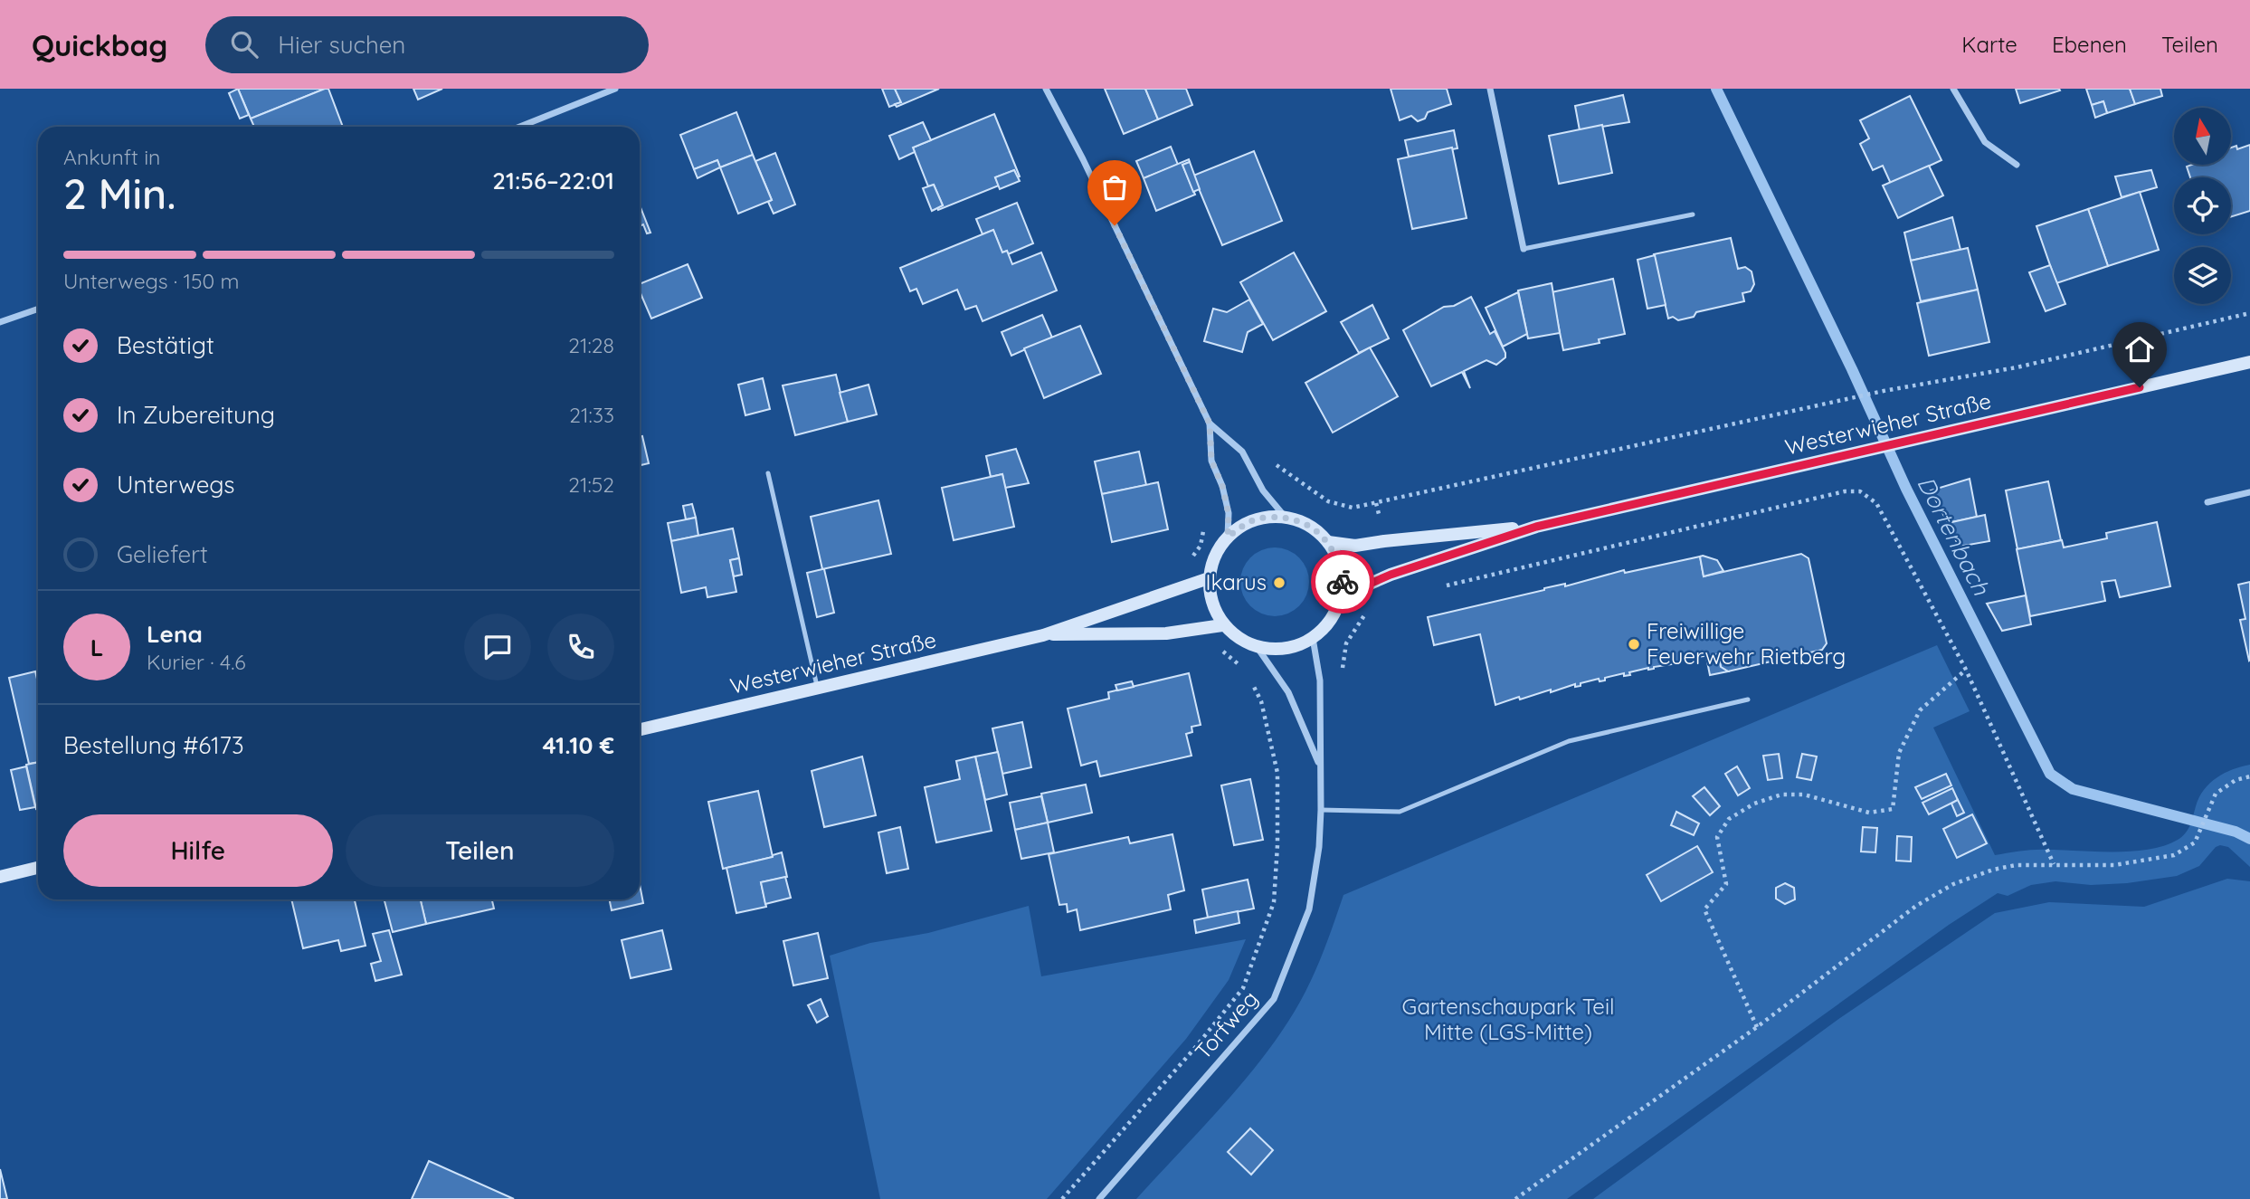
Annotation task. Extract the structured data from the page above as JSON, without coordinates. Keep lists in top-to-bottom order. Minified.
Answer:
{"streets":{"main road":["Westerwieher Straße"],"street":["Torfweg"]},"crossings":[["Westerwieher Straße","Torfweg"]],"water":["Dortenbach"],"parks":["Gartenschaupark Teil Mitte (LGS-Mitte)"],"places":["Ikarus","Freiwillige Feuerwehr Rietberg"],"north":"top","page":{"header":"Quickbag","search":"Hier suchen","nav":["Karte","Ebenen","Teilen"],"heading":["2 Min.","Ankunft in","21:56–22:01"],"panel":["Lena","Kurier · 4.6","Bestellung #6173","41.10 €"],"bar":"Unterwegs · 150 m","list":[["Bestätigt","21:28"],["In Zubereitung","21:33"],["Unterwegs","21:52"],"Geliefert"],"round":"L","buttons":["Hilfe","Teilen"]}}
